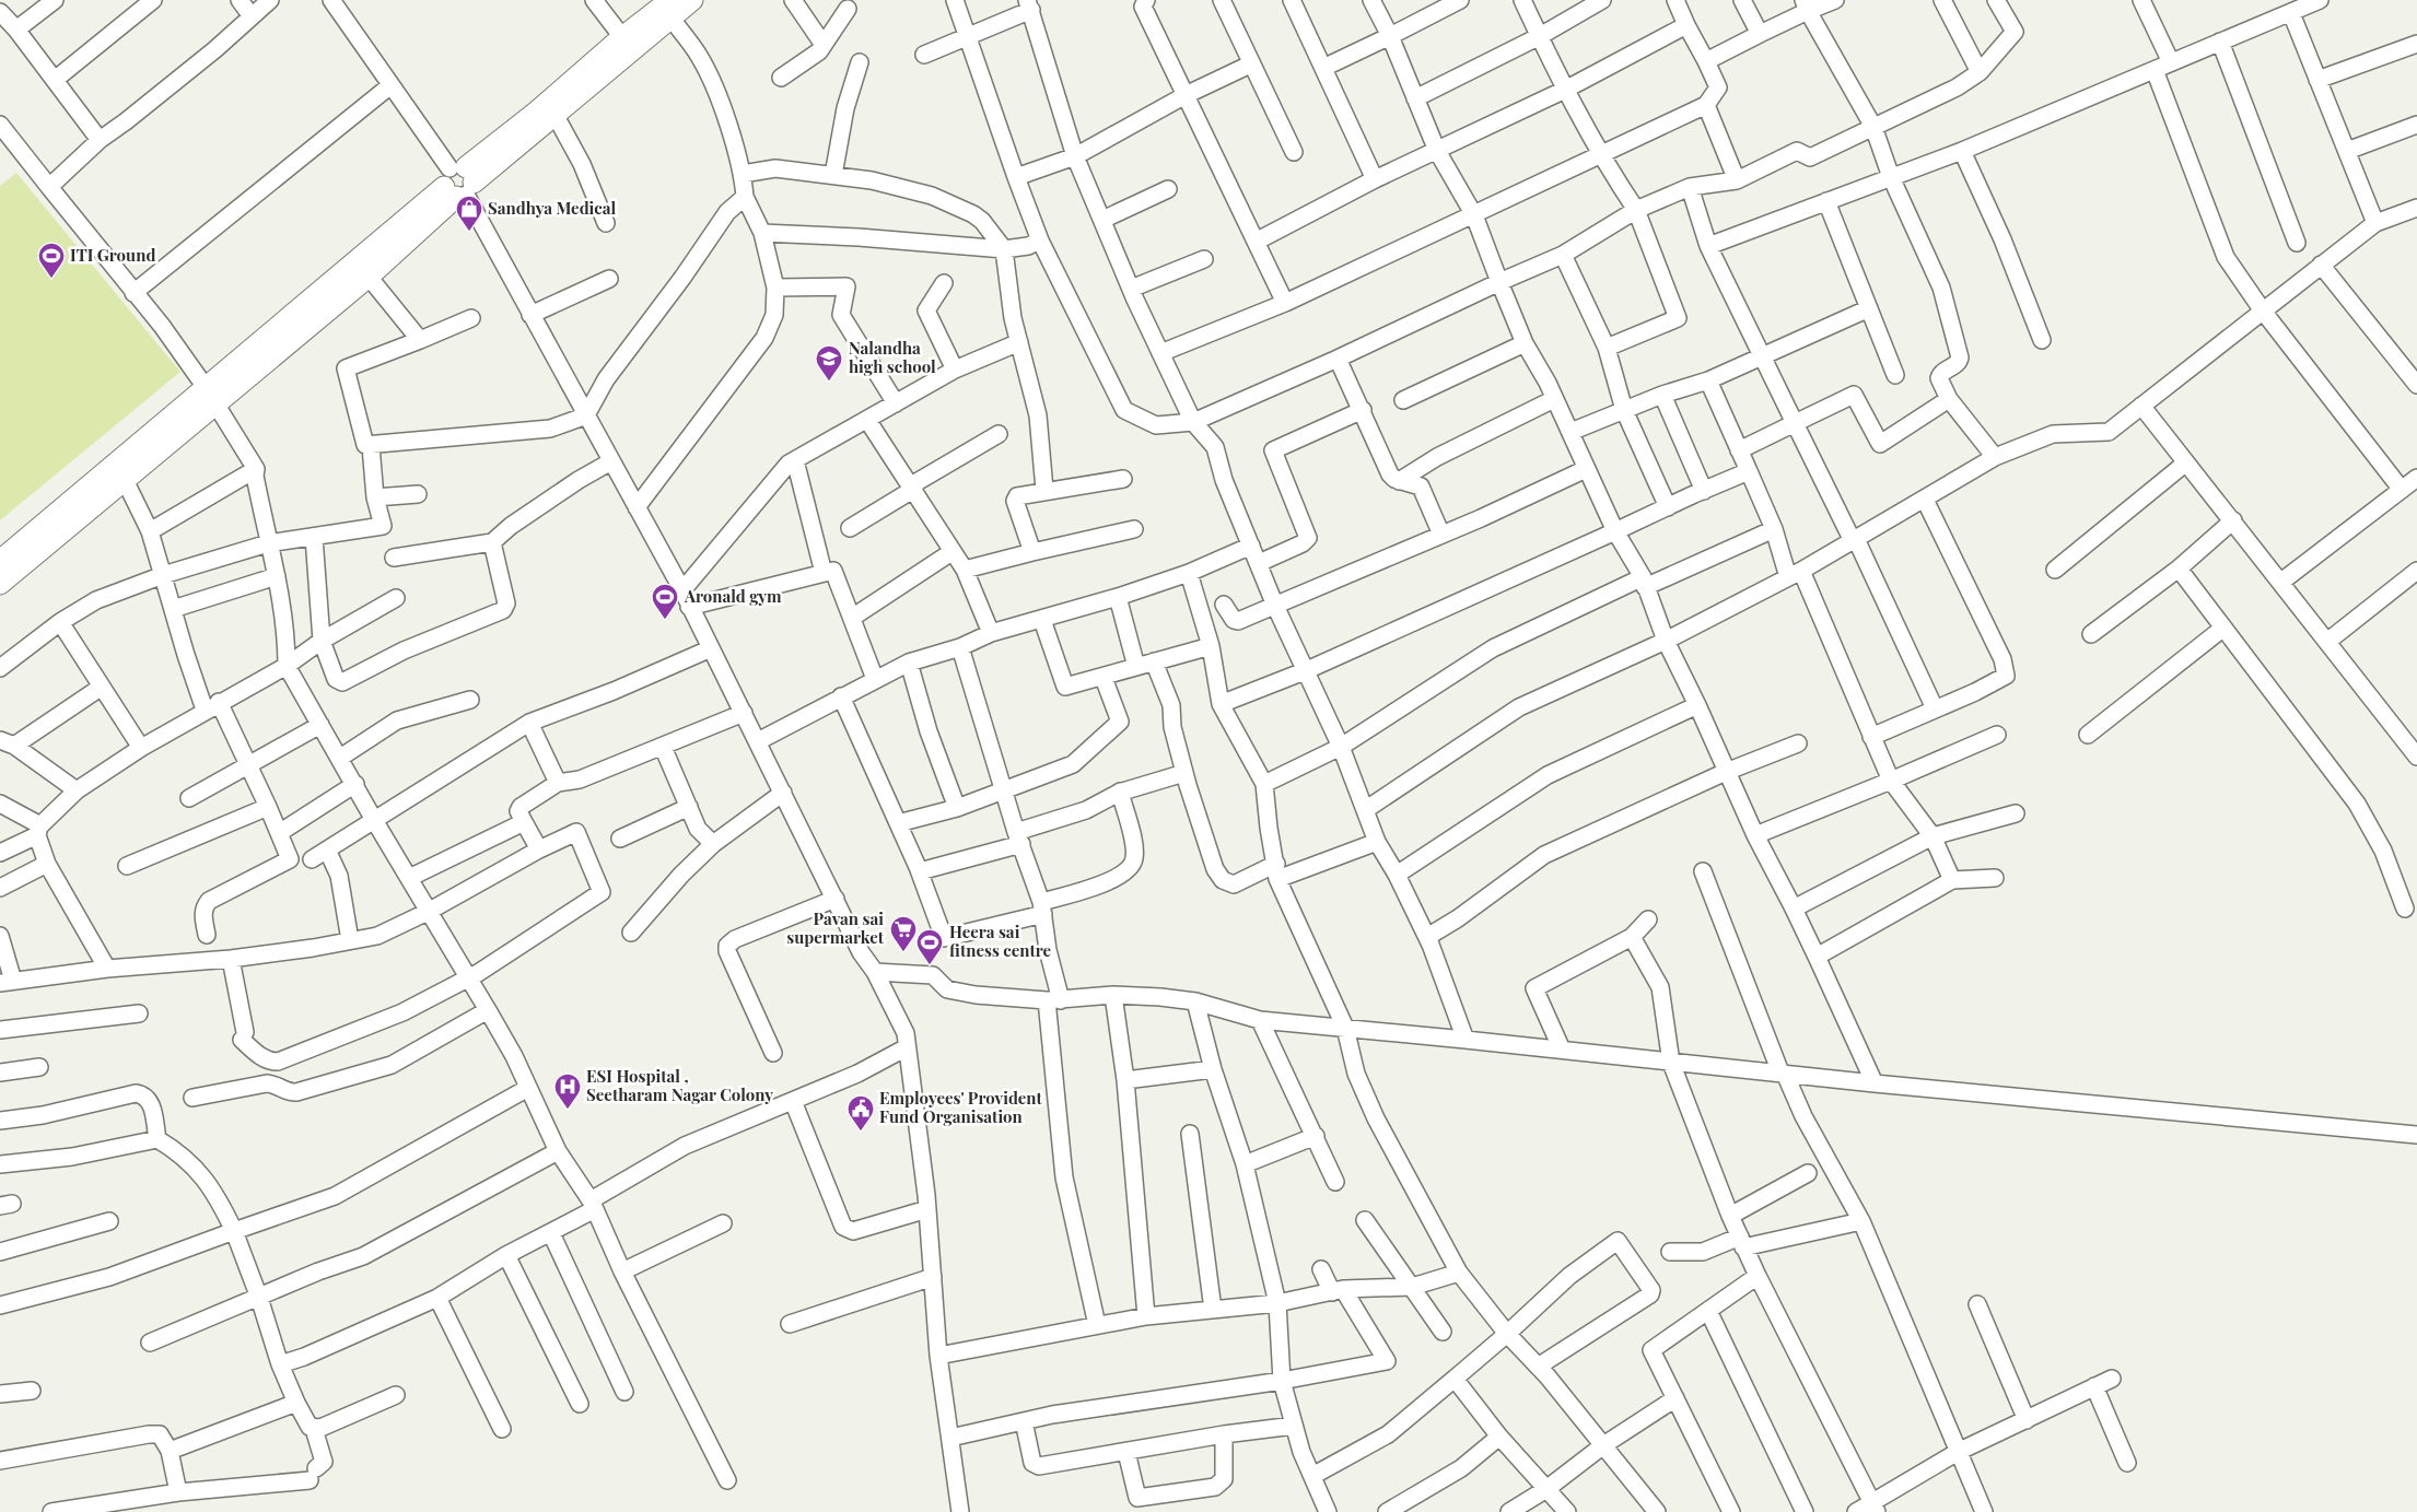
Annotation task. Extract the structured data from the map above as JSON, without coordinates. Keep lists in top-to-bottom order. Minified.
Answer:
{"places":{"shop":["Sandhya Medical"],"sports":["ITI Ground","Aronald gym","Heera sai fitness centre"],"school or university":["Nalandha high school"],"supermarket":["Pavan sai supermarket"],"hospital":["ESI Hospital , Seetharam Nagar Colony"],"public building":["Employees' Provident Fund Organisation"]}}
